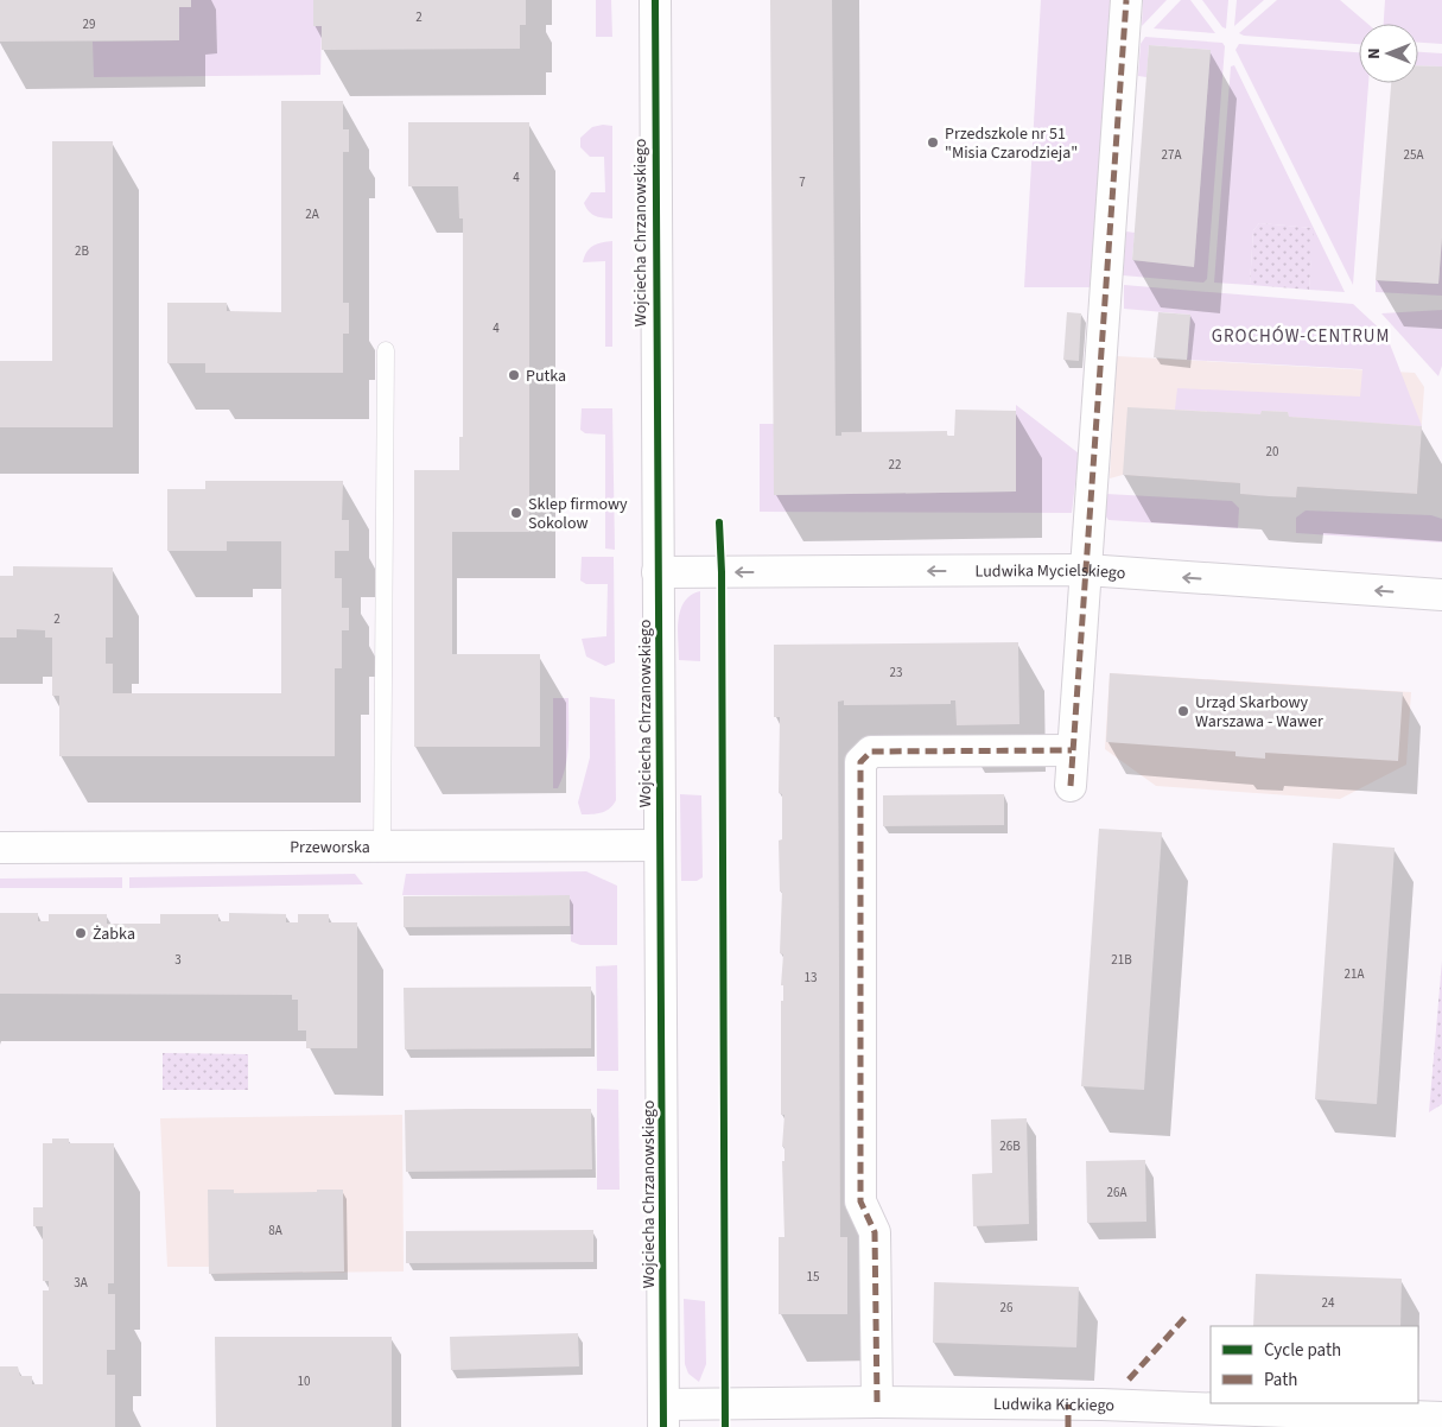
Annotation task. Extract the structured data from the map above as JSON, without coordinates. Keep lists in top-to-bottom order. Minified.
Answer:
{"streets":{"street":["Wojciecha Chrzanowskiego","Ludwika Mycielskiego","Przeworska","Ludwika Kickiego"]},"crossings":[["Wojciecha Chrzanowskiego","Ludwika Mycielskiego"],["Wojciecha Chrzanowskiego","Przeworska"],["Wojciecha Chrzanowskiego","Ludwika Kickiego"]],"one_way":["Ludwika Mycielskiego"],"districts":["GROCHÓW-CENTRUM"],"places":["Przedszkole nr 51 \"Misia Czarodzieja\"","Putka","Sklep firmowy Sokolow","Urząd Skarbowy Warszawa - Wawer","Żabka"],"house_numbers":["2","29","27A","25A","4","7","2A","2B","4","20","22","2","23","3","21B","21A","13","26B","26A","8A","15","3A","24","26","10"],"legend":["Cycle path","Path"],"north":"left"}
